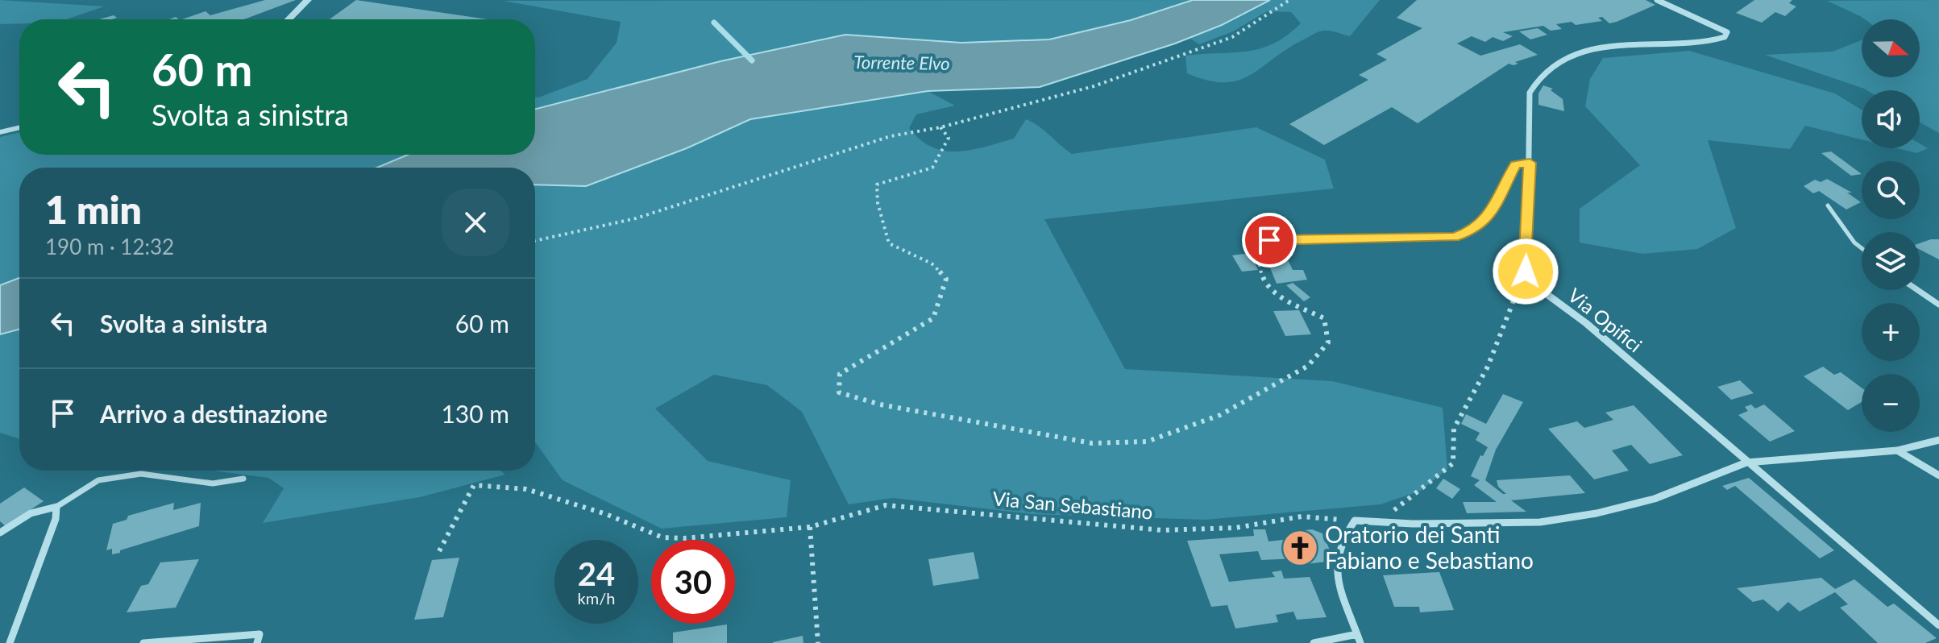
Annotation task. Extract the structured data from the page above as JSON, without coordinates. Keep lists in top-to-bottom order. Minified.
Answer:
{"streets":{"street":["Via Opifici"],"path":["Via San Sebastiano"]},"water":["Torrente Elvo"],"places":{"church":["Oratorio dei Santi Fabiano e Sebastiano"]},"north":"right","page":{"map_buttons":["+","−"],"turn":["60 m","Svolta a sinistra"],"heading":["1 min","190 m · 12:32"],"list":[{"name":"Svolta a sinistra","value":"60 m"},{"name":"Arrivo a destinazione","value":"130 m"}],"speed":"24 km/h","limit":"30"}}
